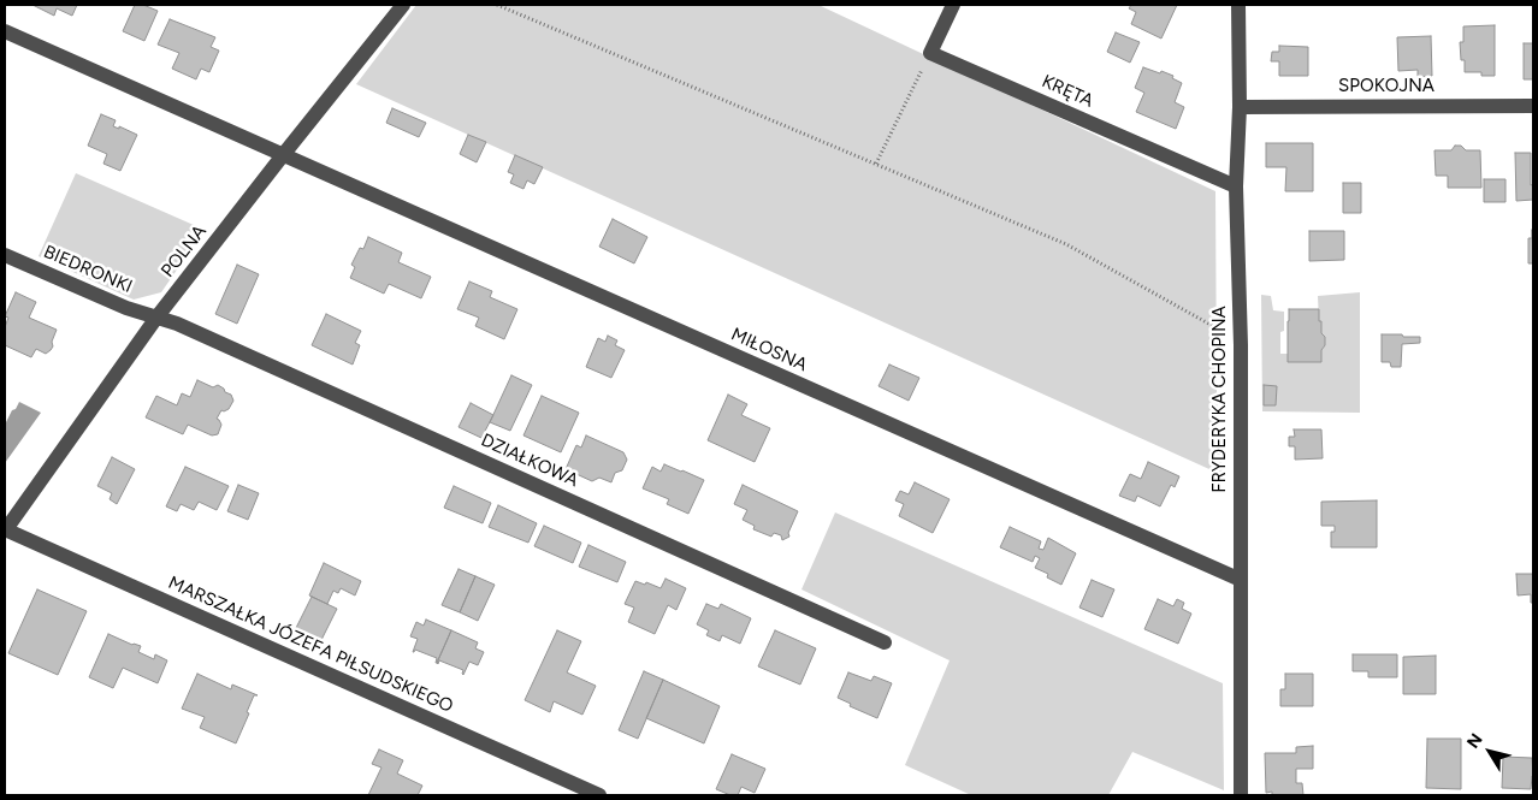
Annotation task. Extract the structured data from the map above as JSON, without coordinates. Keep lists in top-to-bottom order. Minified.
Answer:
{"streets":{"street":["SPOKOJNA","KRĘTA","POLNA","BIEDRONKI","MIŁOSNA","FRYDERYKA CHOPINA","DZIAŁKOWA","MARSZAŁKA JÓZEFA PIŁSUDSKIEGO"]},"crossings":[["SPOKOJNA","FRYDERYKA CHOPINA"],["KRĘTA","FRYDERYKA CHOPINA"],["POLNA","BIEDRONKI"],["POLNA","MIŁOSNA"],["POLNA","DZIAŁKOWA"],["POLNA","MARSZAŁKA JÓZEFA PIŁSUDSKIEGO"],["BIEDRONKI","DZIAŁKOWA"],["MIŁOSNA","FRYDERYKA CHOPINA"]],"north":"top left"}
